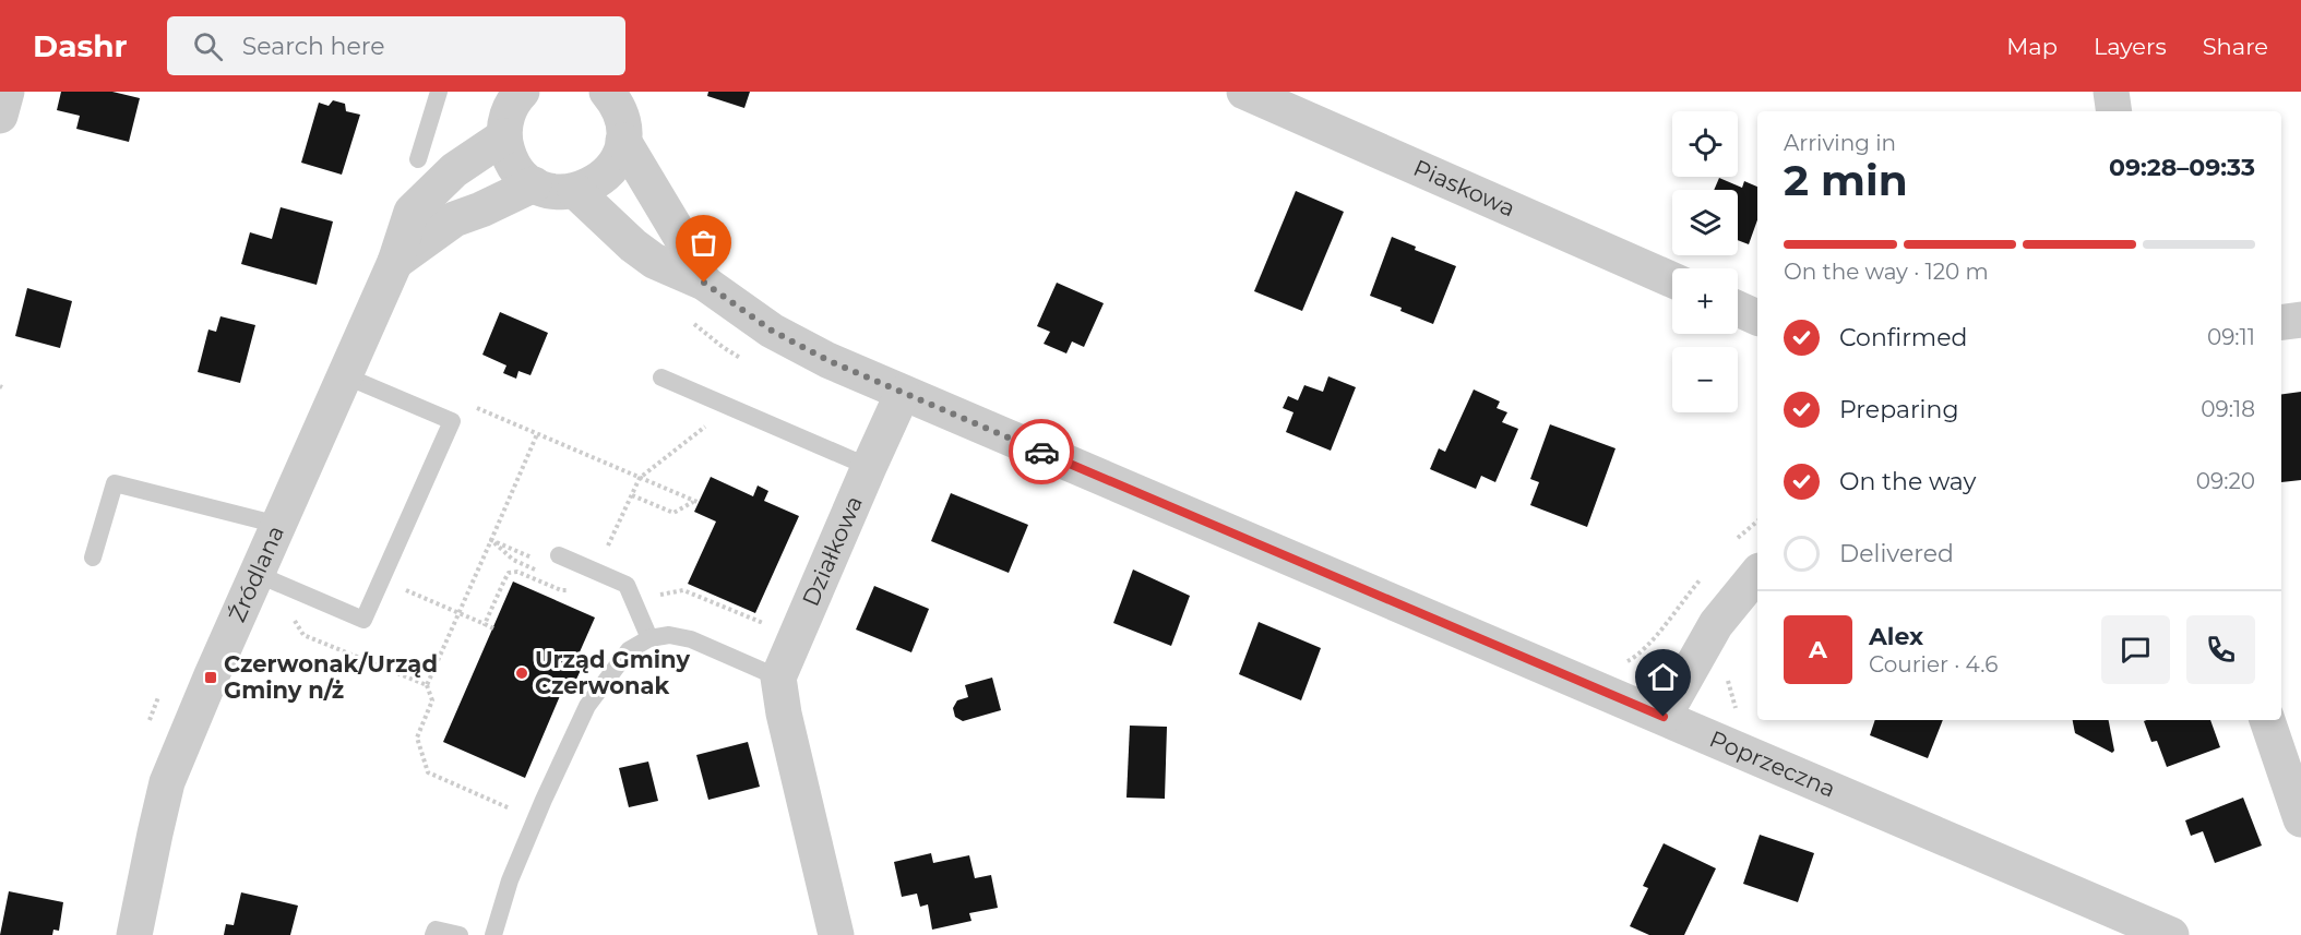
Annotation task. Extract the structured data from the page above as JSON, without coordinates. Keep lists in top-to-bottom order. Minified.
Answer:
{"streets":{"street":["Piaskowa","Działkowa","Źródlana","Poprzeczna"]},"crossings":[["Działkowa","Poprzeczna"]],"places":{"other":["Urząd Gminy Czerwonak"],"transit":["Czerwonak/Urząd Gminy n/ż"]},"page":{"header":"Dashr","search":"Search here","nav":["Map","Layers","Share"],"map_buttons":["+","−"],"heading":["2 min","Arriving in","09:28–09:33"],"panel":["Alex","Courier · 4.6"],"bar":"On the way · 120 m","list":[["Confirmed","09:11"],["Preparing","09:18"],["On the way","09:20"],"Delivered"],"round":"A"}}
